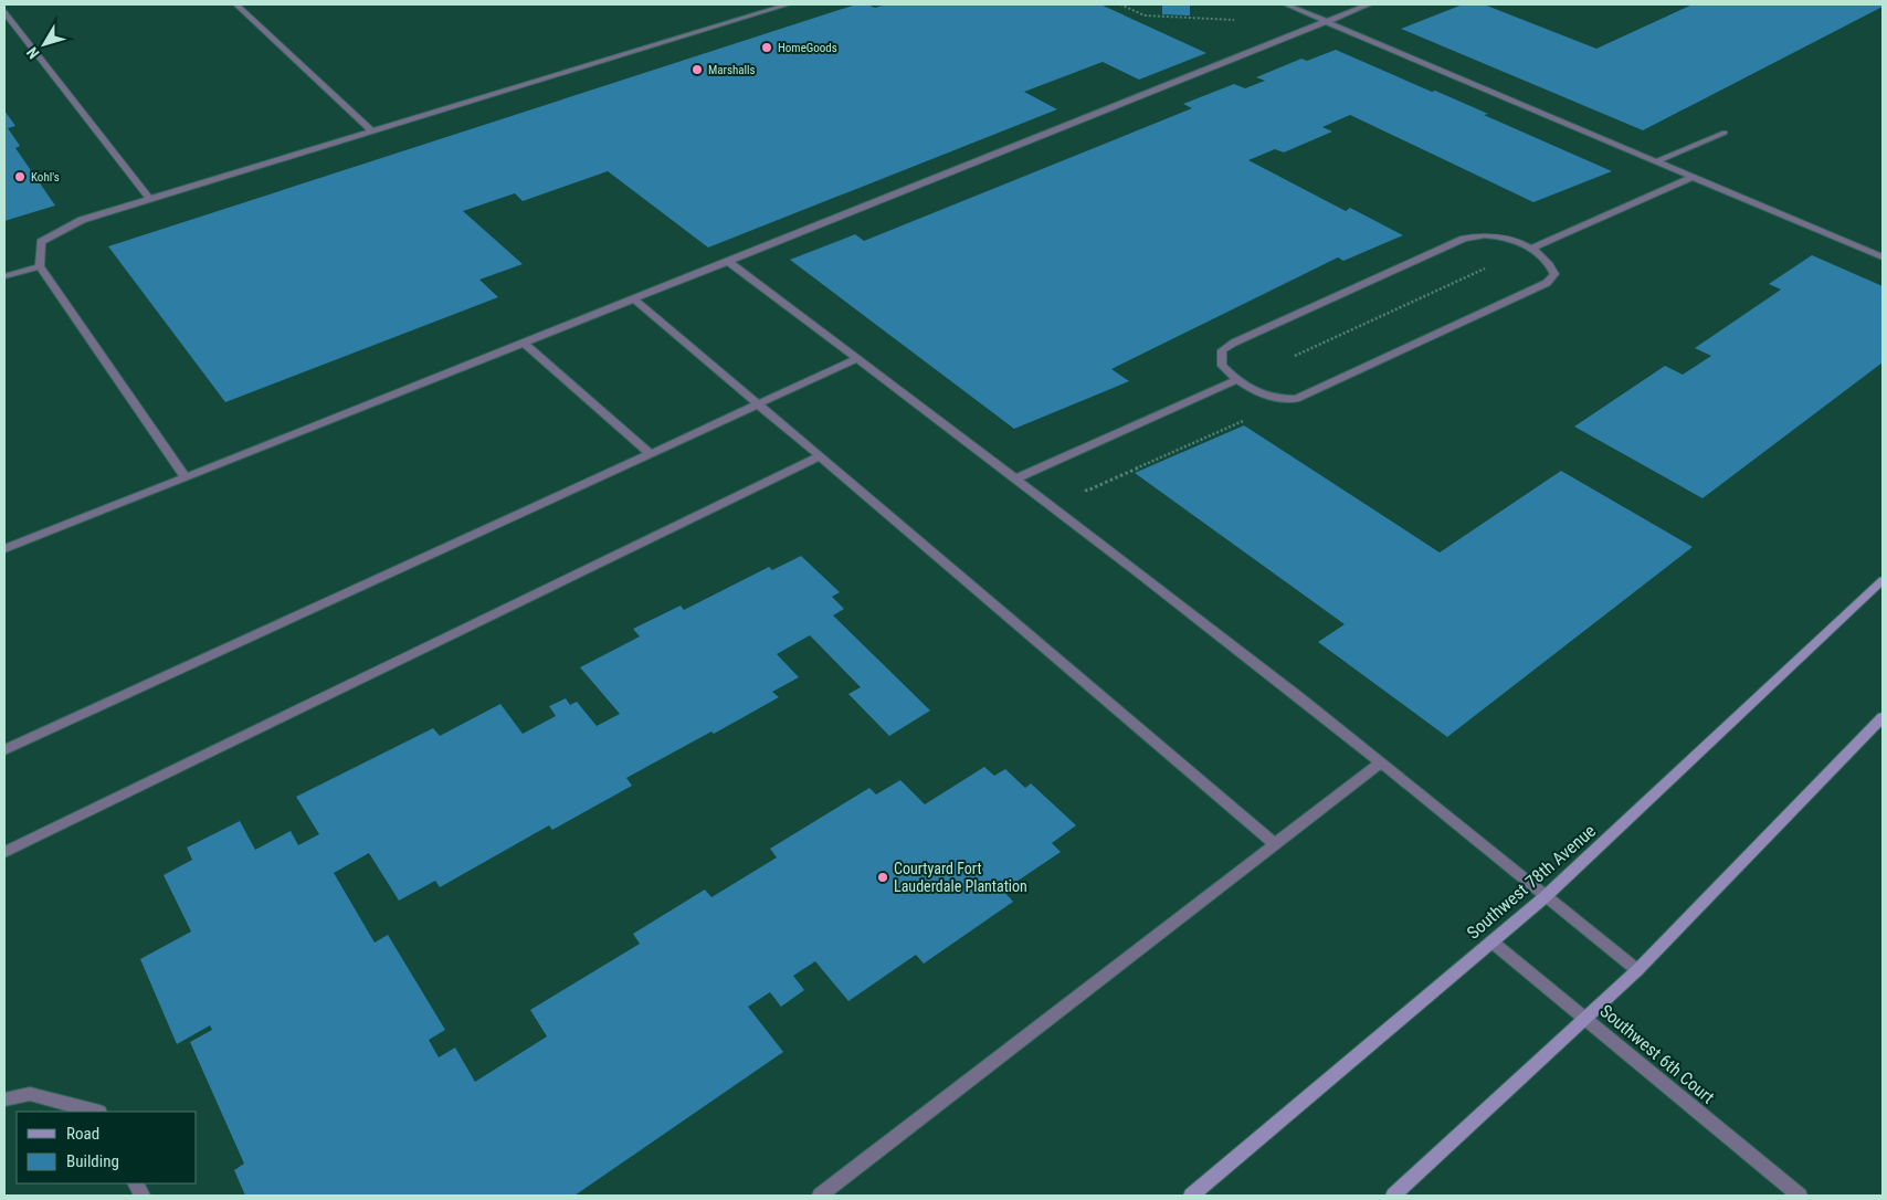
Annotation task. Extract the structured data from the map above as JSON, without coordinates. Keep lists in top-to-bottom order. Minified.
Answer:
{"streets":{"street":["Southwest 78th Avenue","Southwest 6th Court"]},"crossings":[["Southwest 78th Avenue","Southwest 6th Court"]],"places":["HomeGoods","Marshalls","Kohl's","Courtyard Fort Lauderdale Plantation"],"legend":["Road","Building"],"north":"bottom left"}
